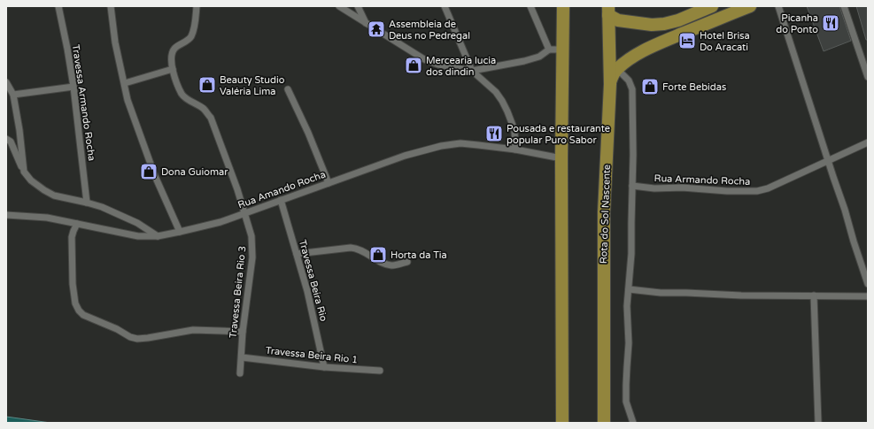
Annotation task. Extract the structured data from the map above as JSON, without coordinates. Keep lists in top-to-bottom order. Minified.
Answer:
{"streets":{"highway":["Rota do Sol Nascente"],"street":["Travessa Armando Rocha","Rua Armando Rocha","Rua Amando Rocha","Travessa Beira Rio","Travessa Beira Rio 3","Travessa Beira Rio 1"]},"crossings":[["Rua Amando Rocha","Travessa Beira Rio"],["Rua Amando Rocha","Travessa Beira Rio 3"],["Travessa Beira Rio","Travessa Beira Rio 1"],["Travessa Beira Rio 3","Travessa Beira Rio 1"]],"places":{"restaurant":["Picanha do Ponto","Pousada e restaurante popular Puro Sabor"],"temple":["Assembleia de Deus no Pedregal"],"hotel":["Hotel Brisa Do Aracati"],"shop":["Mercearia lucia dos dindin","Beauty Studio Valéria Lima","Forte Bebidas","Dona Guiomar","Horta da Tia"]}}
